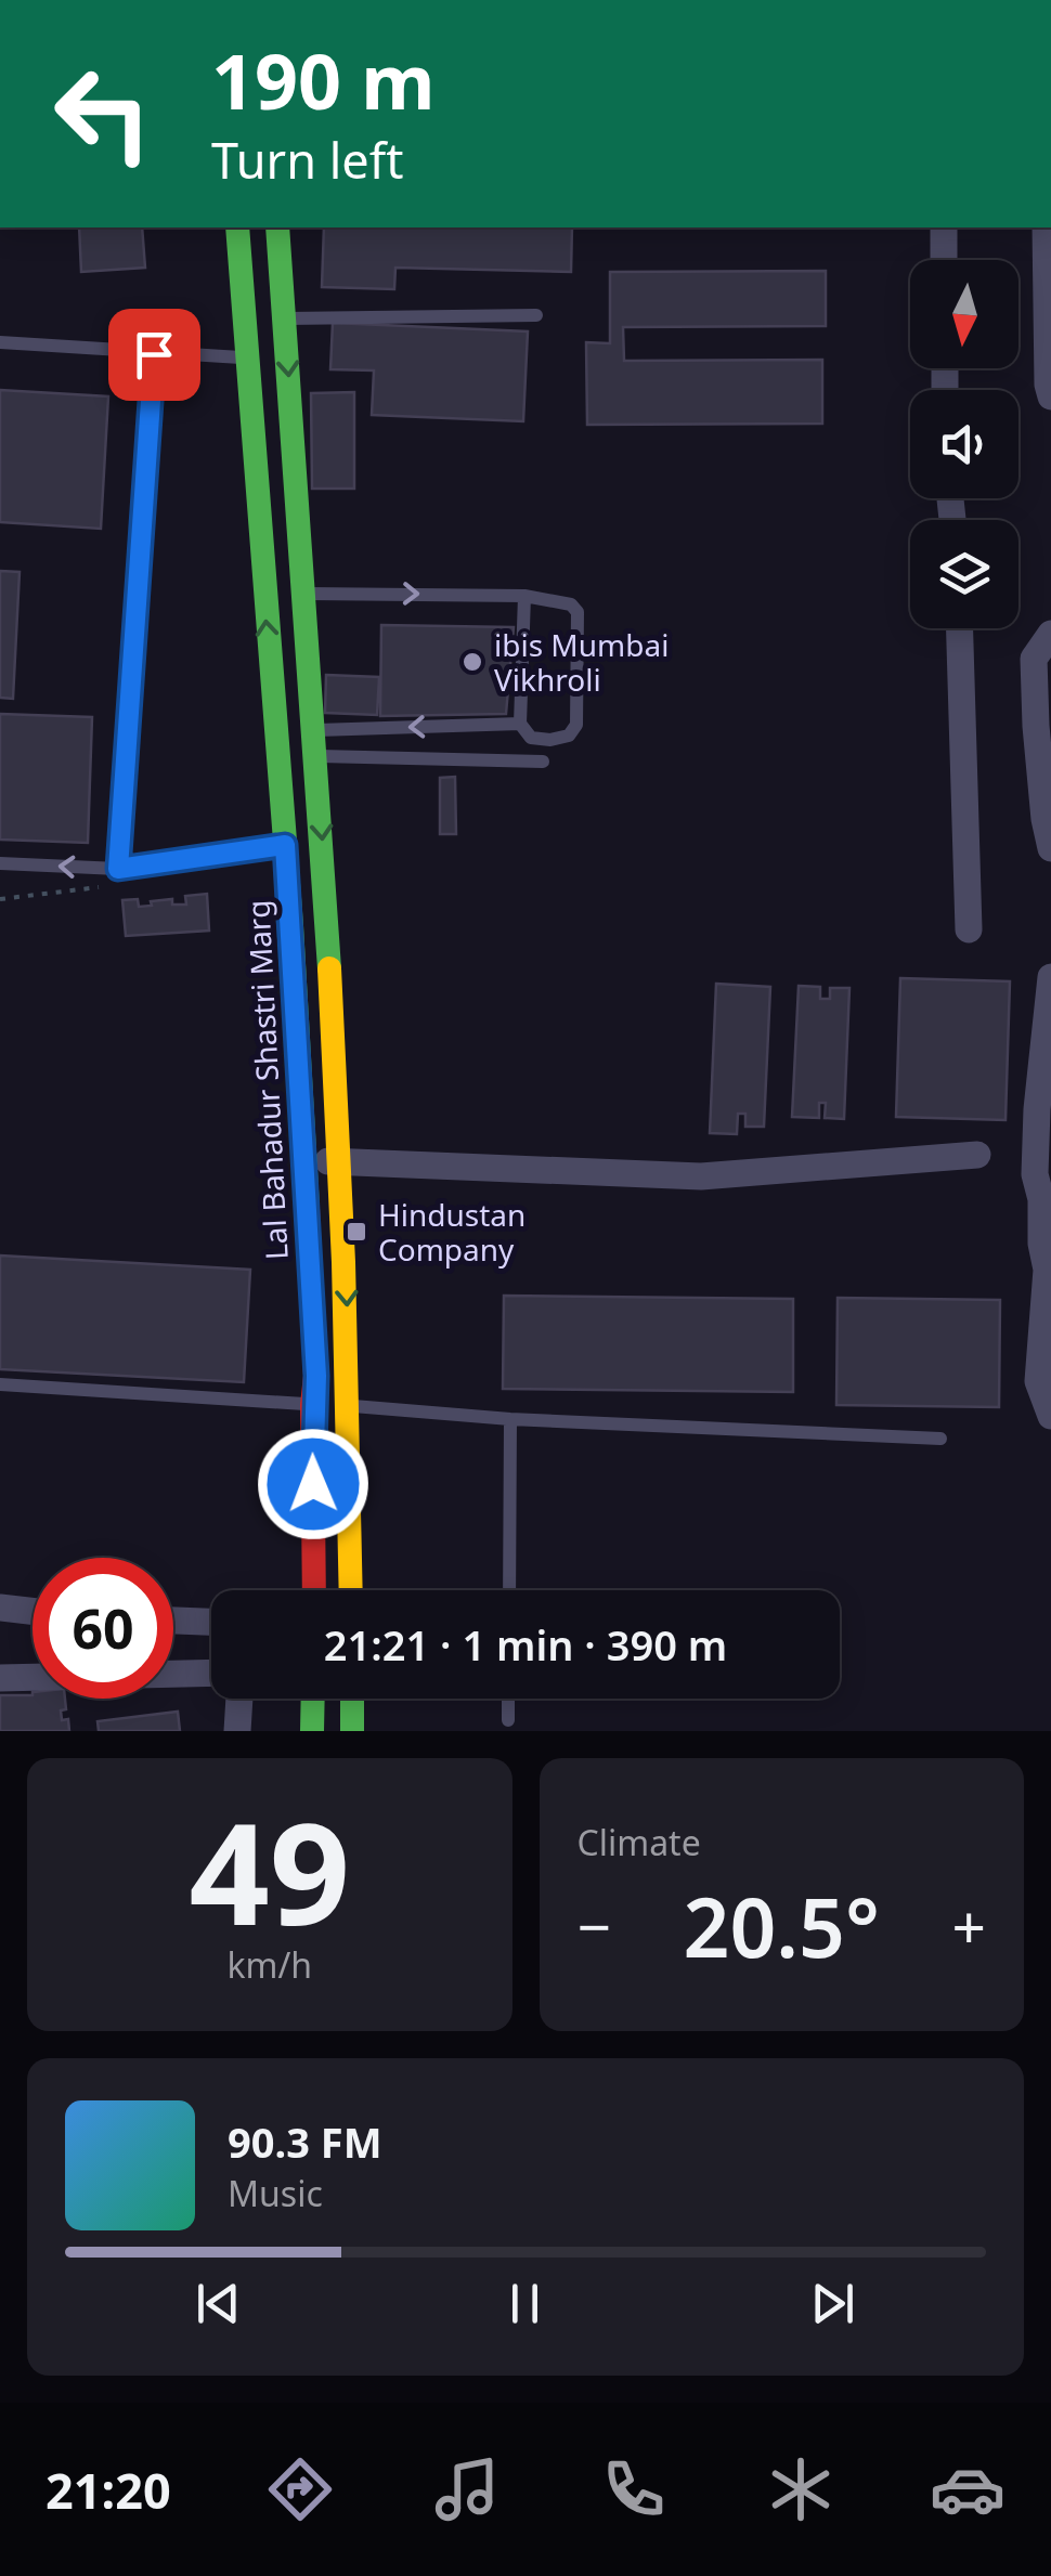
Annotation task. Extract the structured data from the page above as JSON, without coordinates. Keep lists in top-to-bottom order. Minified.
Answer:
{"streets":{"main road":["Lal Bahadur Shastri Marg"]},"places":{"other":["ibis Mumbai Vikhroli"],"transit":["Hindustan Company"]},"north":"bottom","page":{"turn":["190 m","Turn left"],"limit":"60","trip":"21:21 · 1 min · 390 m","tile":[["49","km/h"],"Climate"],"heat":["−","20.5°","+"],"song":["90.3 FM","Music"],"tabs":"21:20"}}
